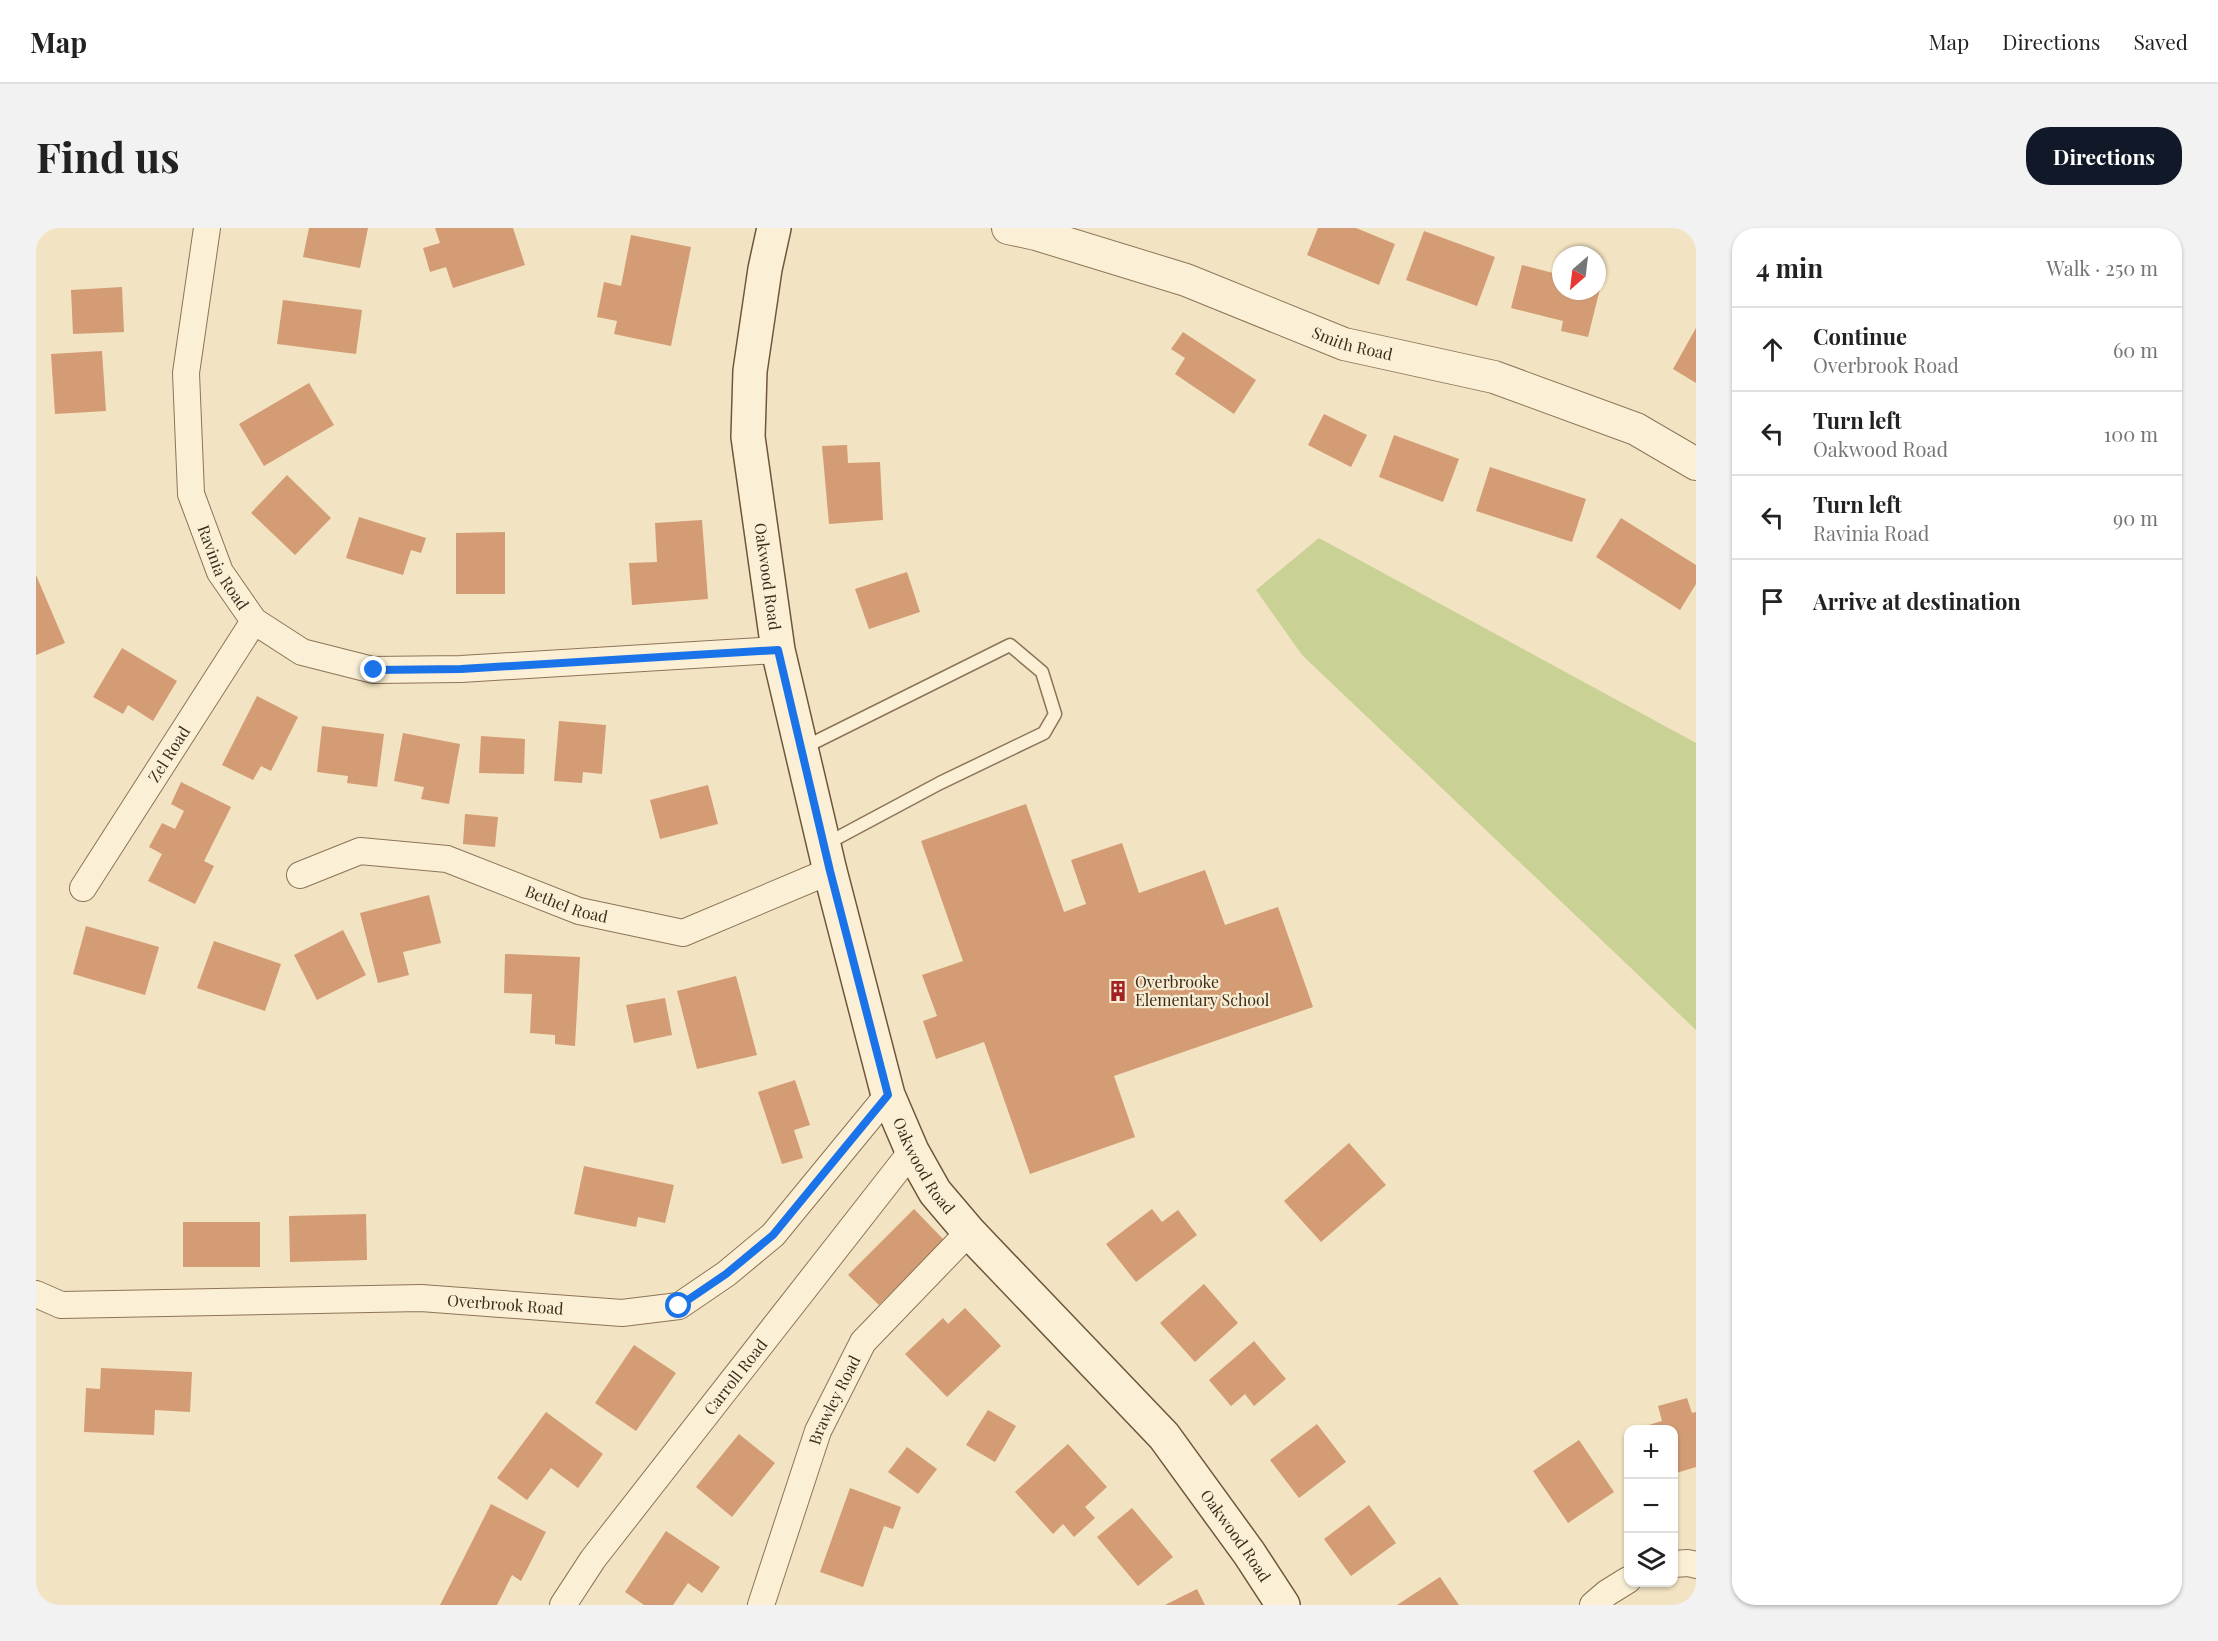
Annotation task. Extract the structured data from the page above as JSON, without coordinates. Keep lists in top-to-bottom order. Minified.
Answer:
{"streets":{"main road":["Oakwood Road"],"street":["Smith Road","Ravinia Road","Zel Road","Bethel Road","Overbrook Road","Carroll Road","Brawley Road"]},"crossings":[["Ravinia Road","Oakwood Road"],["Ravinia Road","Zel Road"],["Oakwood Road","Bethel Road"],["Oakwood Road","Overbrook Road"],["Oakwood Road","Carroll Road"],["Oakwood Road","Brawley Road"]],"places":{"building":["Overbrooke Elementary School"]},"north":"bottom left","page":{"header":"Map","nav":["Map","Directions","Saved"],"buttons":"Directions","title":"Find us","heading":["4 min","Walk · 250 m"],"list":[["Continue","Overbrook Road","60 m"],["Turn left","Oakwood Road","100 m"],["Turn left","Ravinia Road","90 m"],"Arrive at destination"],"map_buttons":["+","−"]}}
